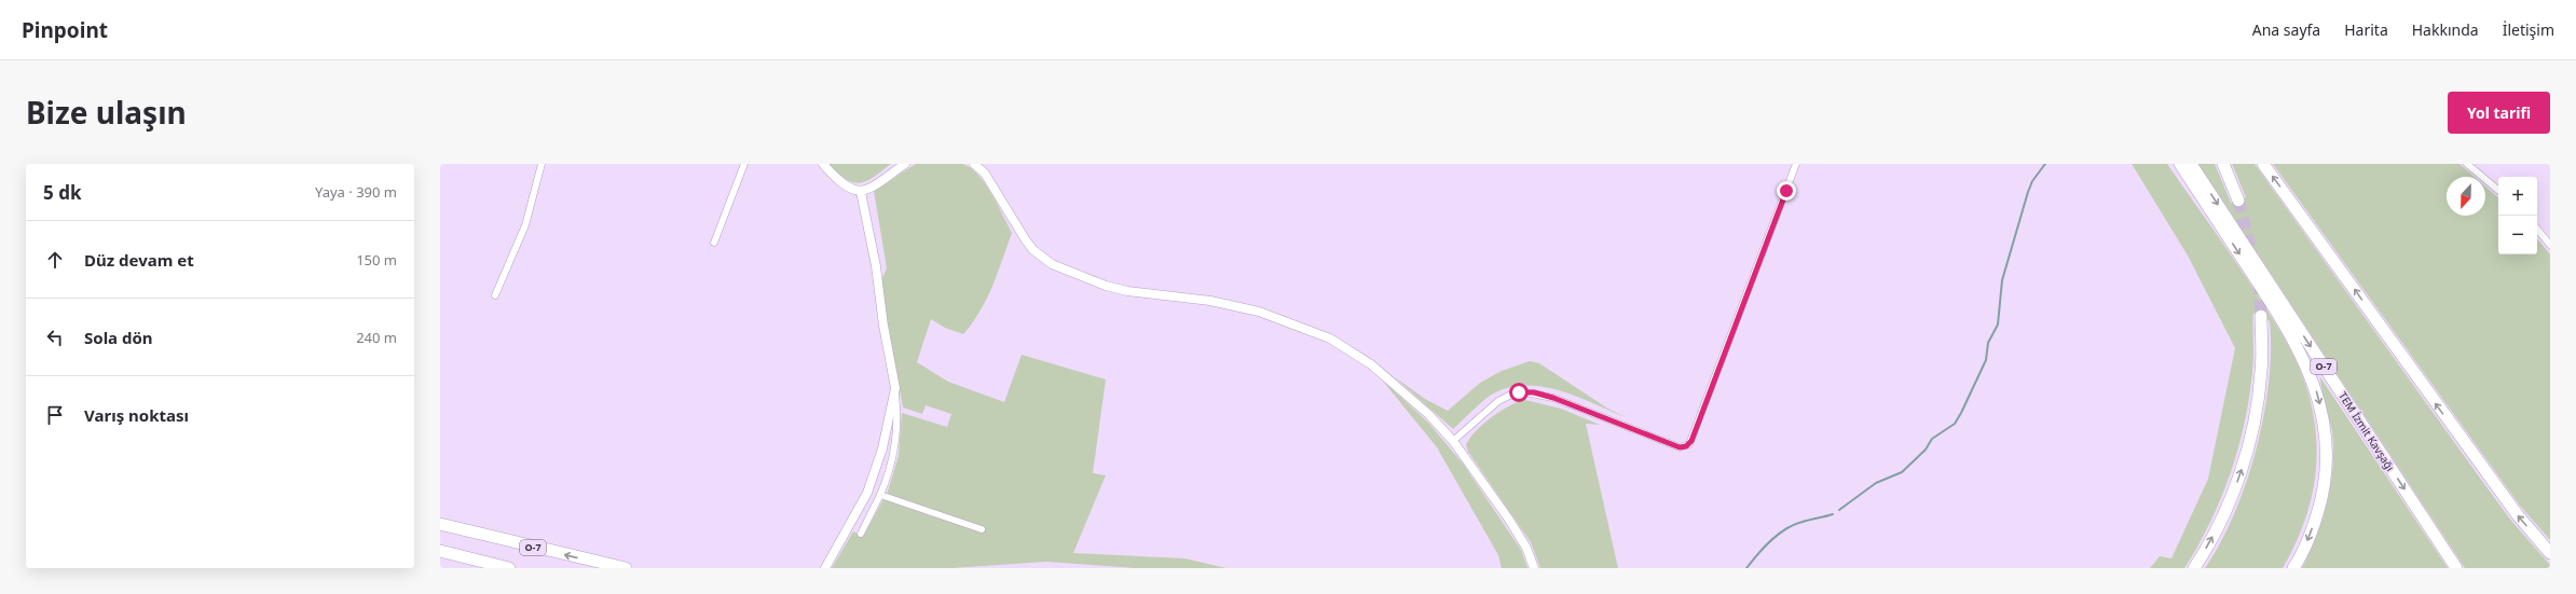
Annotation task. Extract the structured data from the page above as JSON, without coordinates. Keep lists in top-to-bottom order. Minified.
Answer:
{"streets":{"highway":["O-7","TEM İzmit Kavşağı"]},"north":"bottom","page":{"header":"Pinpoint","nav":["Ana sayfa","Harita","Hakkında","İletişim"],"title":"Bize ulaşın","buttons":"Yol tarifi","heading":["5 dk","Yaya · 390 m"],"map_buttons":["+","−"],"list":[["Düz devam et","150 m"],["Sola dön","240 m"],"Varış noktası"]}}
